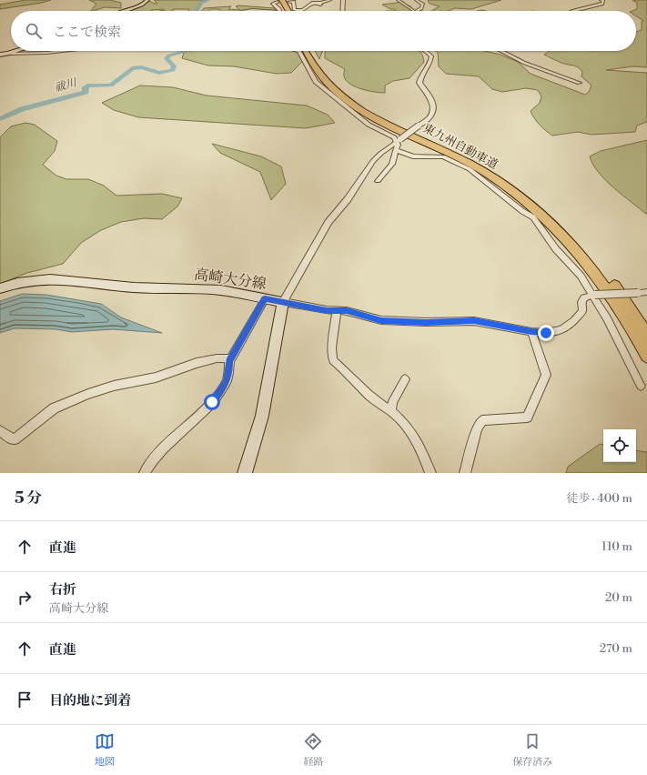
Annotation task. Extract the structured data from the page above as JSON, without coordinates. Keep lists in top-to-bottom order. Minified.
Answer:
{"streets":{"highway":["東九州自動車道"],"main road":["高崎大分線"]},"water":["祓川"],"page":{"search":"ここで検索","heading":["5 分","徒歩 · 400 m"],"list":[["直進","110 m"],["右折","高崎大分線","20 m"],["直進","270 m"],"目的地に到着"],"nav":["地図","経路","保存済み"]}}
